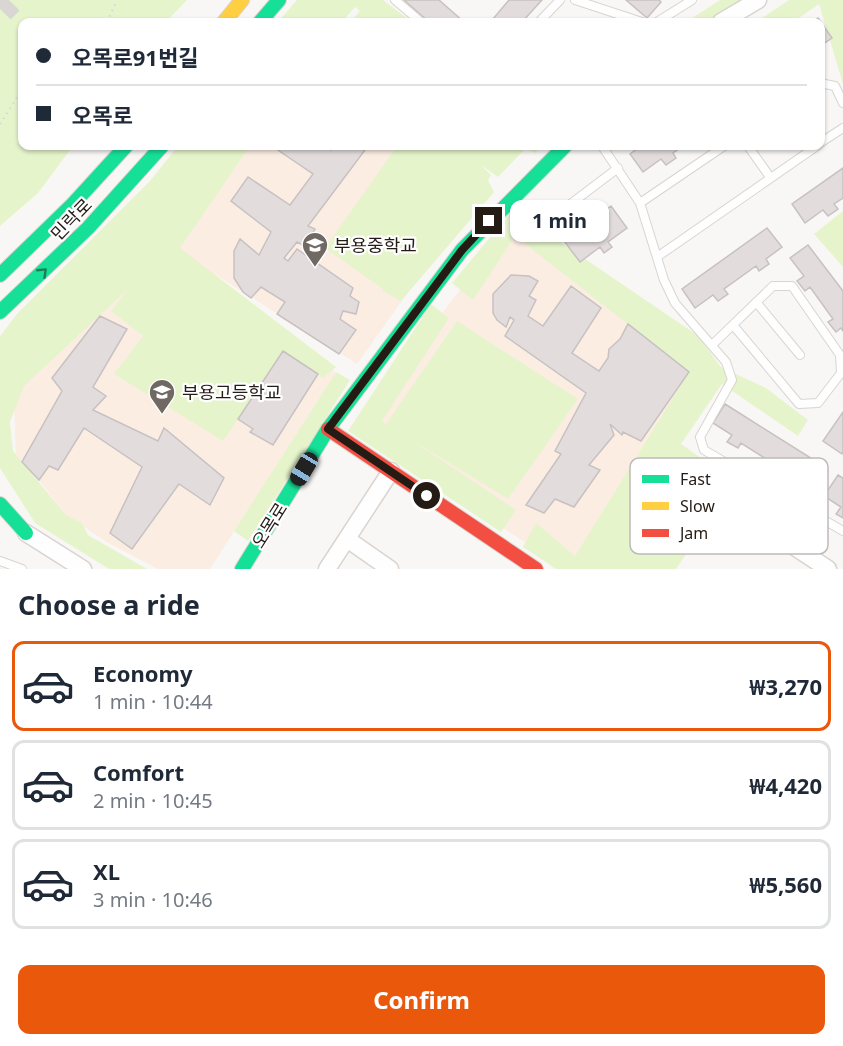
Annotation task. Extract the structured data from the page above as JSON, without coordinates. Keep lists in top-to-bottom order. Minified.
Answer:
{"streets":{"street":["민락로","오목로"]},"places":{"school or university":["부용중학교","부용고등학교"]},"legend":["Fast","Slow","Jam"],"page":{"banner":["오목로91번길","오목로"],"bubble":"1 min","heading":"Choose a ride","list":[{"name":"Economy","note":"1 min · 10:44","value":"₩3,270"},{"name":"Comfort","note":"2 min · 10:45","value":"₩4,420"},{"name":"XL","note":"3 min · 10:46","value":"₩5,560"}],"buttons":"Confirm"}}
